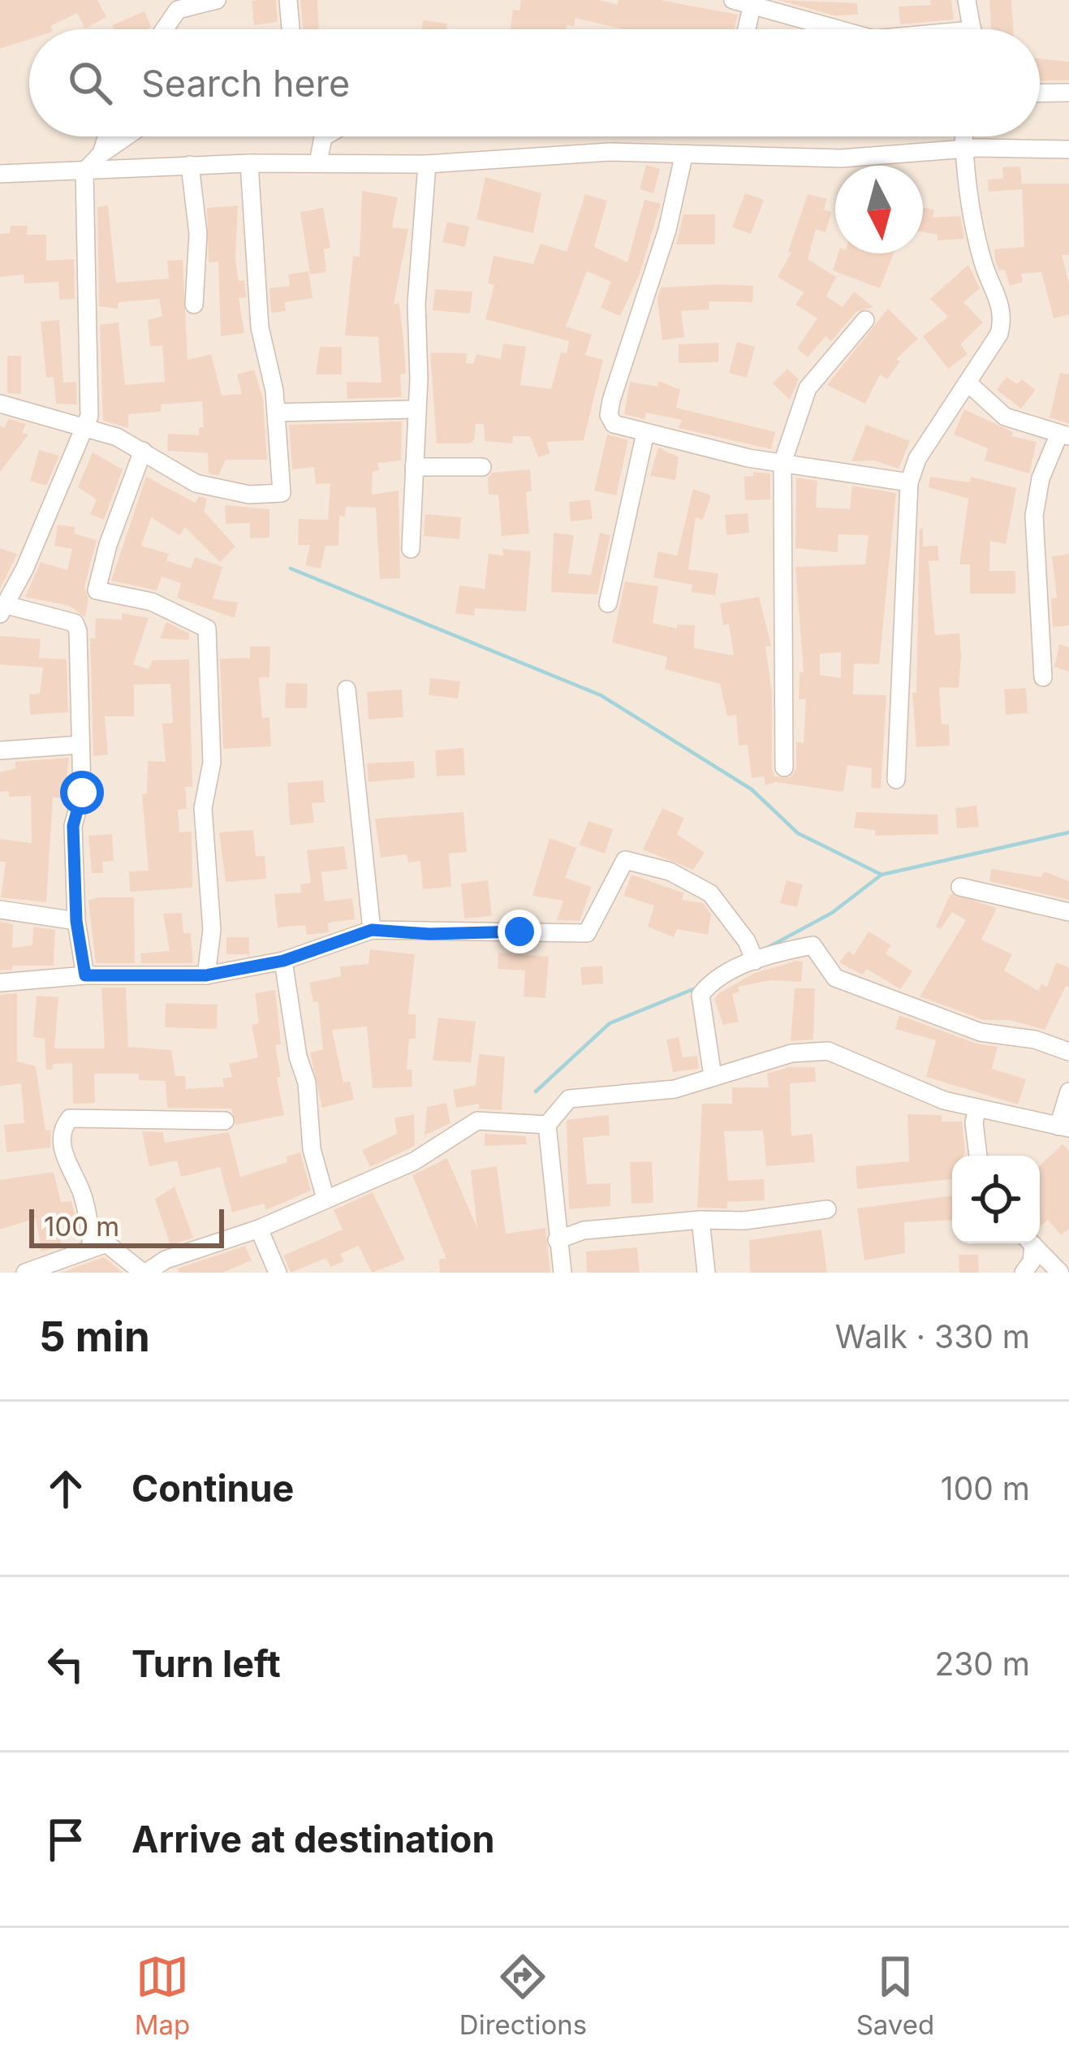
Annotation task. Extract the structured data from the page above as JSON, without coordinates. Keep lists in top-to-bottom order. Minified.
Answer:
{"scale_bar":"100 m","north":"bottom","page":{"search":"Search here","scale":"100 m","heading":["5 min","Walk · 330 m"],"list":[["Continue","100 m"],["Turn left","230 m"],"Arrive at destination"],"nav":["Map","Directions","Saved"]}}
